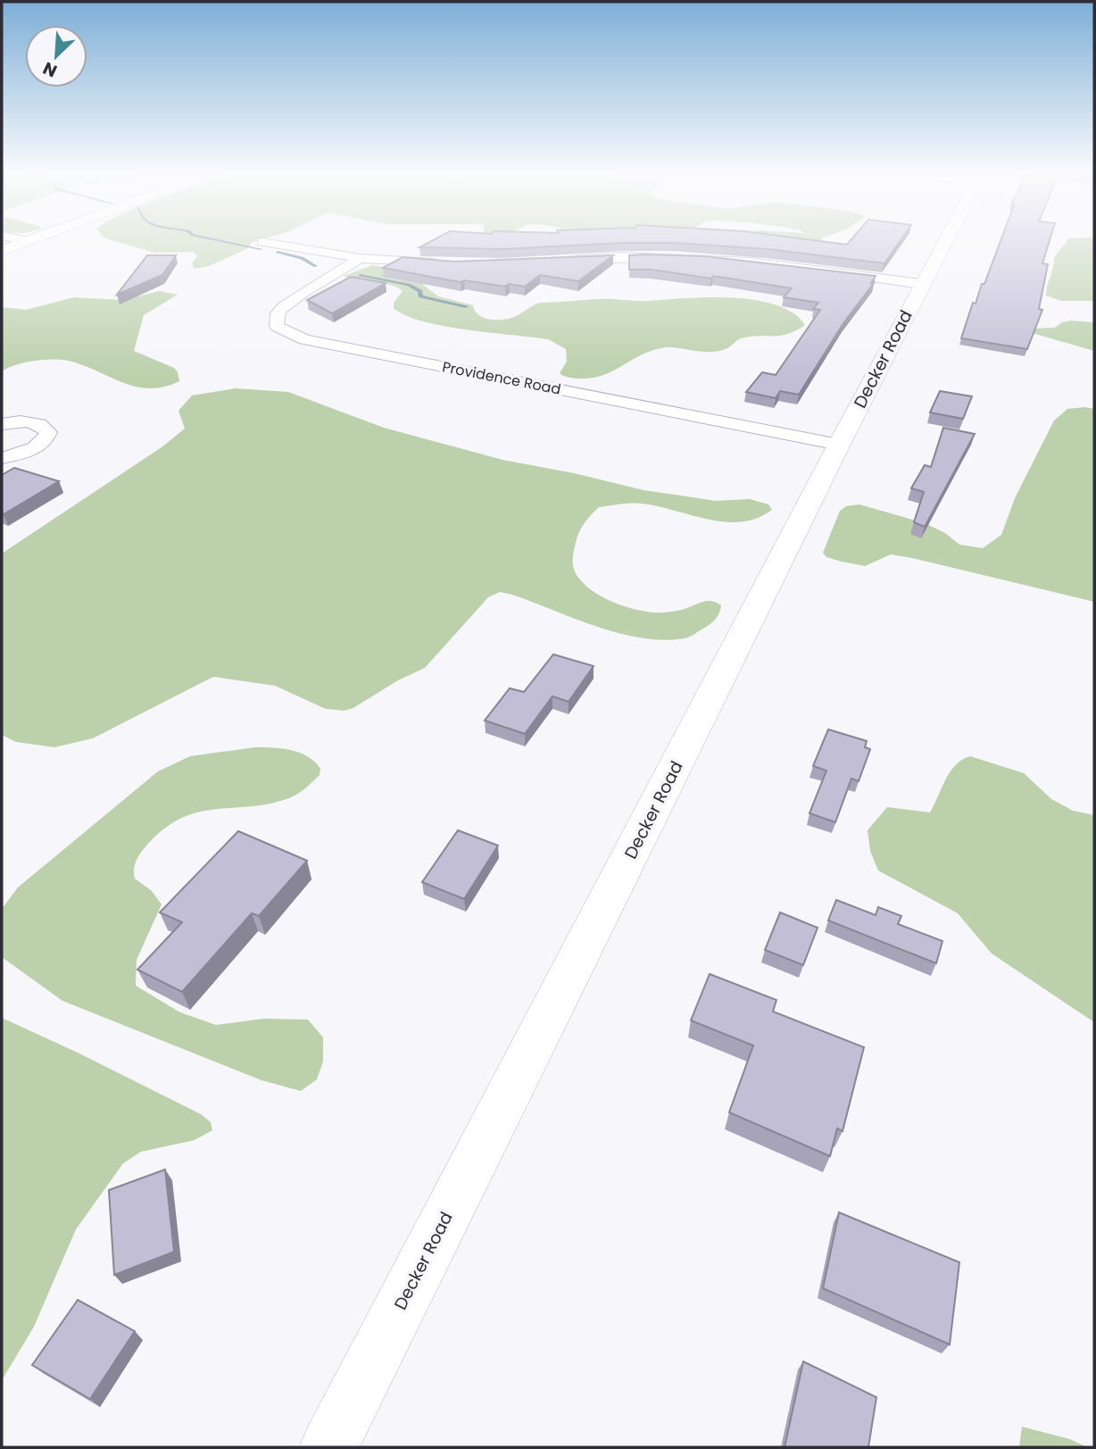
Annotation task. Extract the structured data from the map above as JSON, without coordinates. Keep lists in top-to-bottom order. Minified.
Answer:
{"streets":{"street":["Decker Road","Providence Road"]},"crossings":[["Decker Road","Providence Road"]],"north":"bottom left"}
